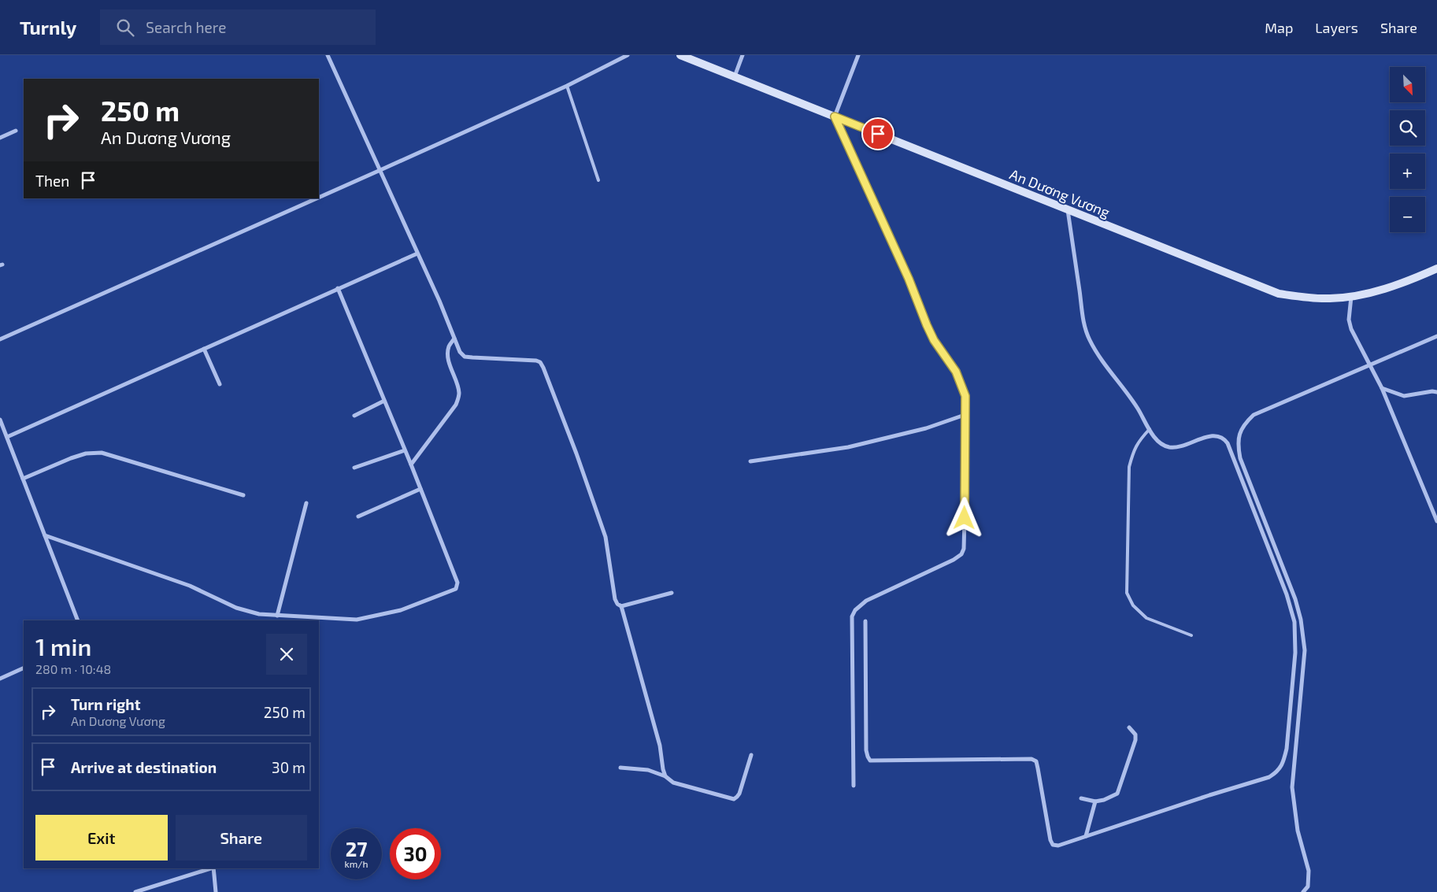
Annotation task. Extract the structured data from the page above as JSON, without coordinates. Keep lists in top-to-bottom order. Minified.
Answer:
{"streets":{"street":["An Dương Vương"]},"north":"bottom right","page":{"header":"Turnly","search":"Search here","nav":["Map","Layers","Share"],"map_buttons":["+","−"],"turn":["250 m","An Dương Vương"],"then":"Then","heading":["1 min","280 m · 10:48"],"list":[{"name":"Turn right","note":"An Dương Vương","value":"250 m"},{"name":"Arrive at destination","value":"30 m"}],"buttons":["Exit","Share"],"speed":"27 km/h","limit":"30"}}
